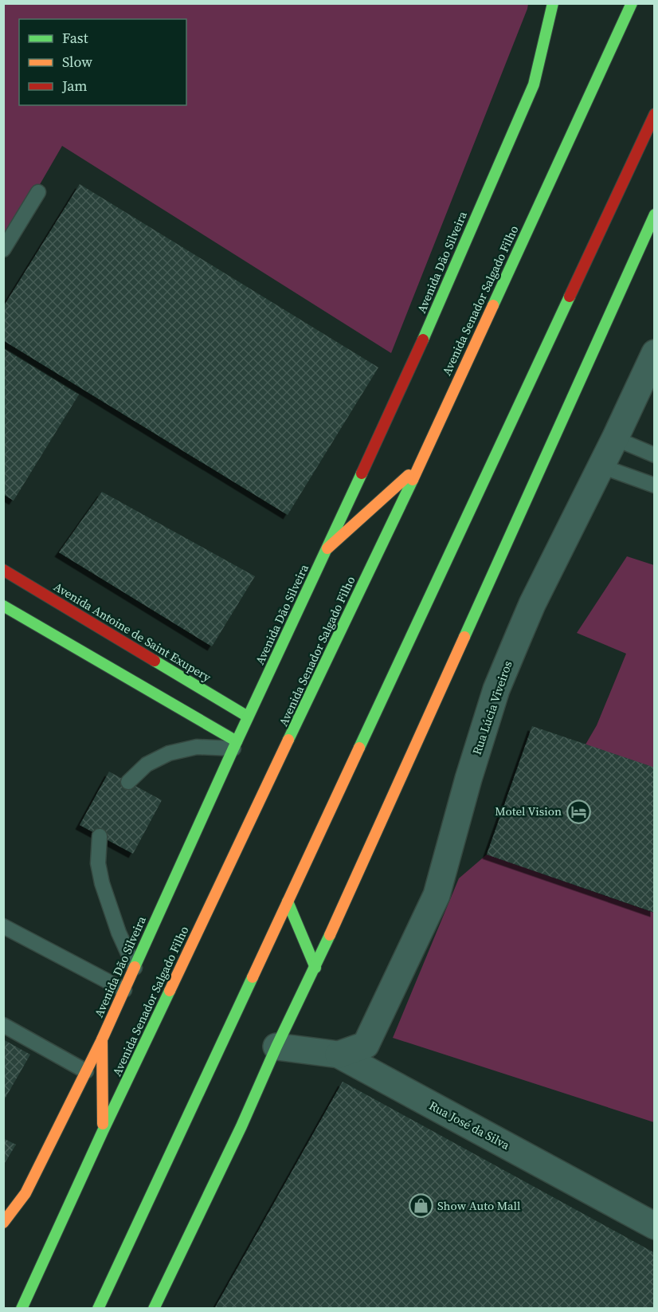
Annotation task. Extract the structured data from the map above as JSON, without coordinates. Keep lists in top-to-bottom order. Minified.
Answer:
{"streets":{"main road":["Avenida Dão Silveira","Avenida Senador Salgado Filho","Avenida Antoine de Saint Exupery"],"street":["Rua Lúcia Viveiros","Rua José da Silva"]},"crossings":[["Avenida Dão Silveira","Avenida Antoine de Saint Exupery"],["Rua Lúcia Viveiros","Rua José da Silva"]],"places":{"hotel":["Motel Vision"],"shop":["Show Auto Mall"]},"legend":["Fast","Slow","Jam"]}
